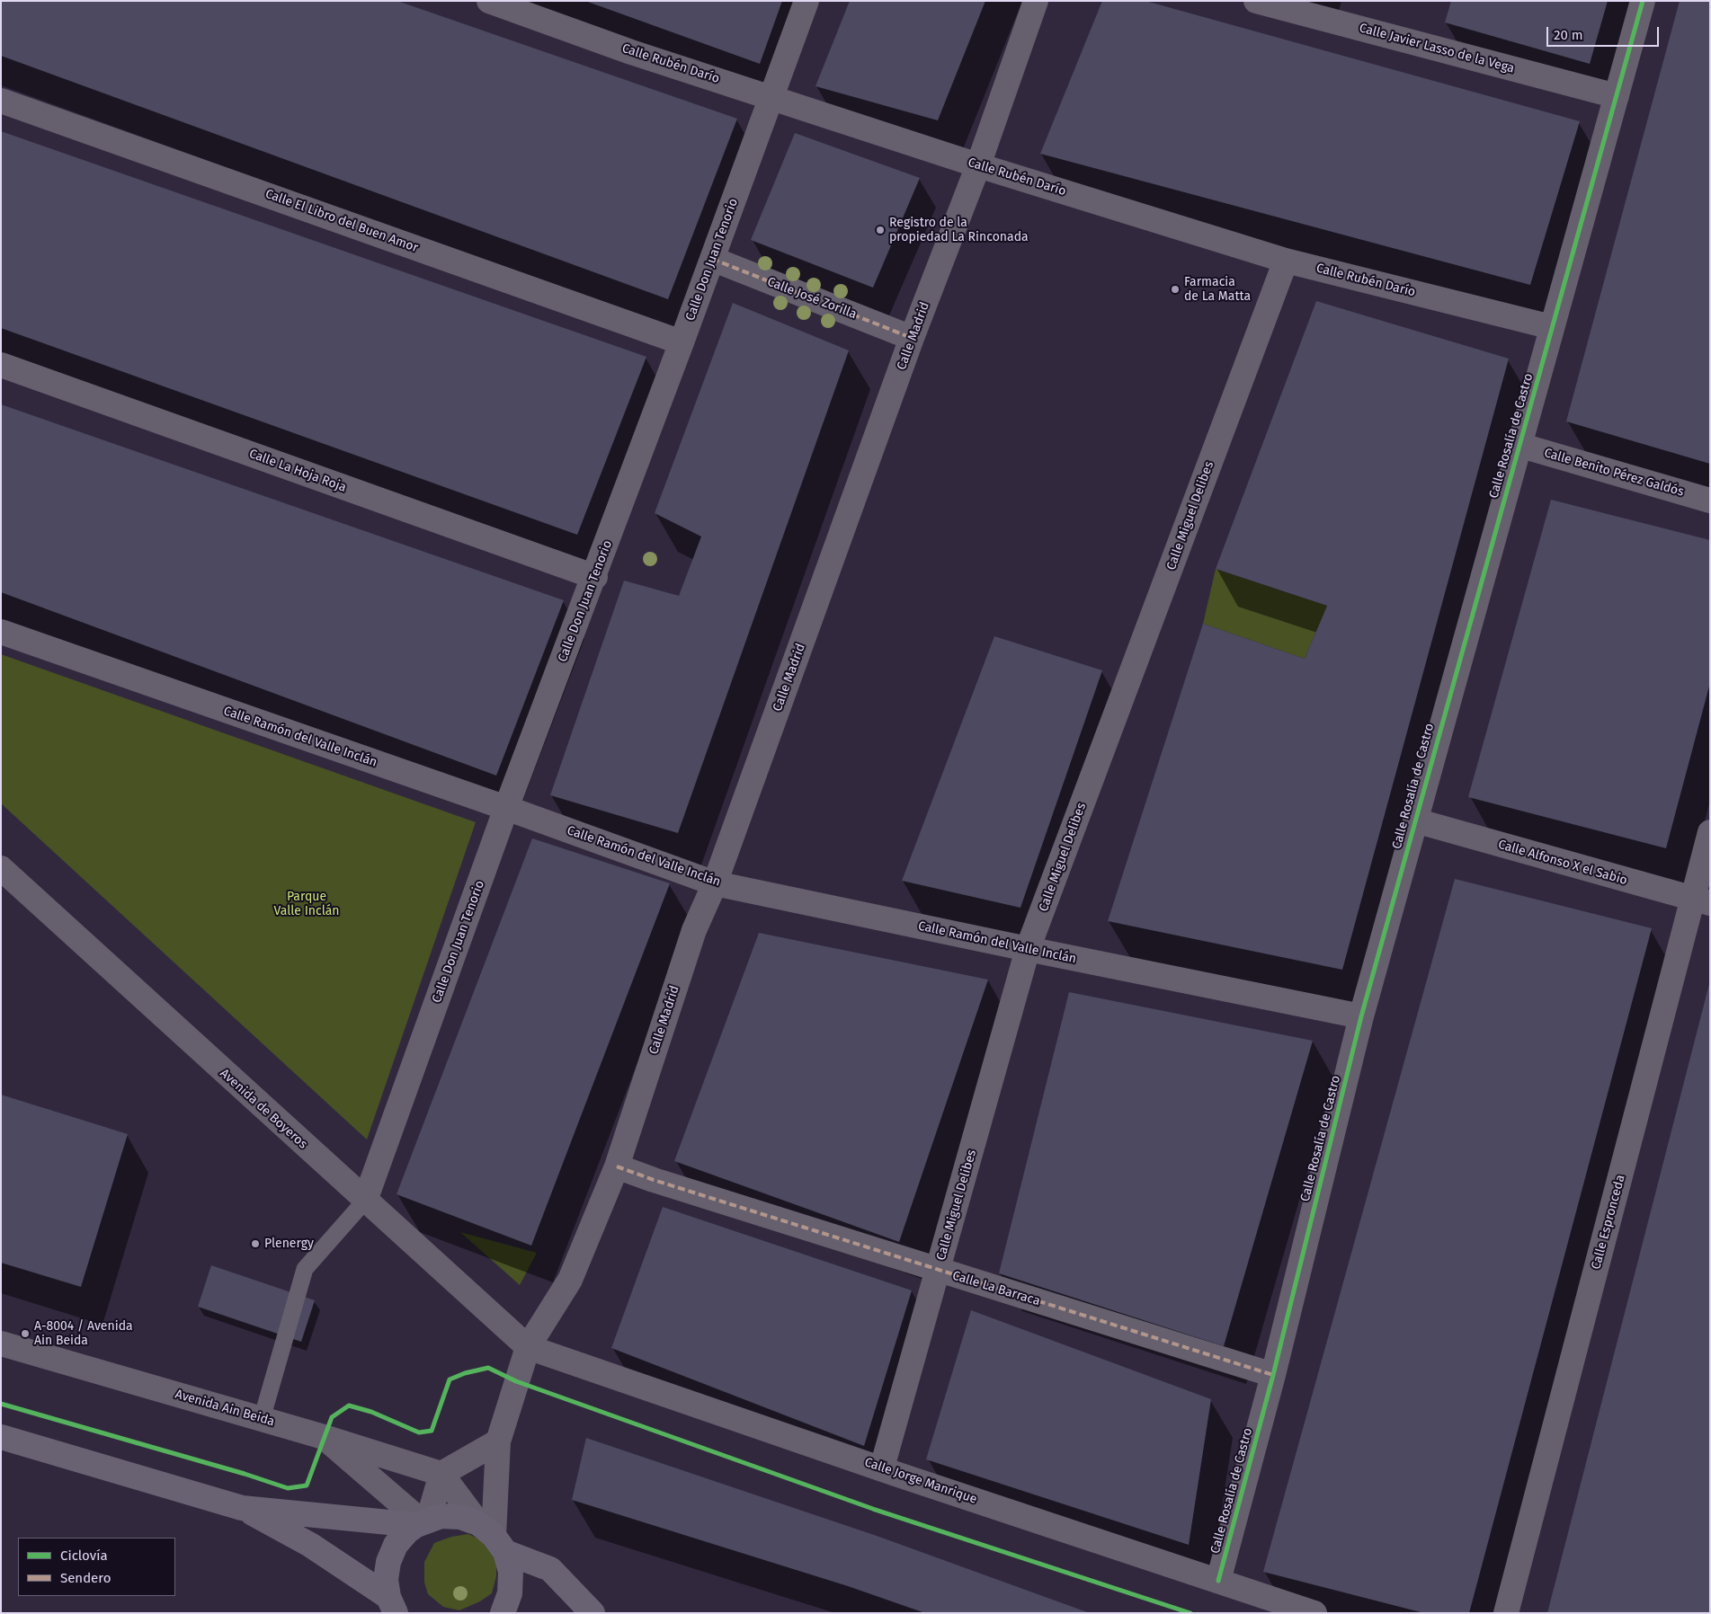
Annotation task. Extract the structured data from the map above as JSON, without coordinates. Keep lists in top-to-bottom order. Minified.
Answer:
{"streets":{"street":["Calle Javier Lasso de la Vega","Calle Rubén Darío","Calle El Libro del Buen Amor","Calle Don Juan Tenorio","Calle José Zorilla","Calle Madrid","Calle Rosalía de Castro","Calle La Hoja Roja","Calle Benito Pérez Galdós","Calle Miguel Delibes","Calle Ramón del Valle Inclán","Calle Alfonso X el Sabio","Avenida de Boyeros","Calle Espronceda","Calle La Barraca","Avenida Ain Beida","Calle Jorge Manrique"]},"crossings":[["Calle Javier Lasso de la Vega","Calle Rosalía de Castro"],["Calle Rubén Darío","Calle Don Juan Tenorio"],["Calle Rubén Darío","Calle Madrid"],["Calle Rubén Darío","Calle Rosalía de Castro"],["Calle Rubén Darío","Calle Miguel Delibes"],["Calle El Libro del Buen Amor","Calle Don Juan Tenorio"],["Calle Don Juan Tenorio","Calle José Zorilla"],["Calle Don Juan Tenorio","Calle La Hoja Roja"],["Calle Don Juan Tenorio","Calle Ramón del Valle Inclán"],["Calle Don Juan Tenorio","Avenida de Boyeros"],["Calle José Zorilla","Calle Madrid"],["Calle Madrid","Calle Ramón del Valle Inclán"],["Calle Madrid","Avenida de Boyeros"],["Calle Madrid","Calle La Barraca"],["Calle Madrid","Calle Jorge Manrique"],["Calle Rosalía de Castro","Calle Benito Pérez Galdós"],["Calle Rosalía de Castro","Calle Ramón del Valle Inclán"],["Calle Rosalía de Castro","Calle Alfonso X el Sabio"],["Calle Rosalía de Castro","Calle La Barraca"],["Calle Rosalía de Castro","Calle Jorge Manrique"],["Calle Miguel Delibes","Calle Ramón del Valle Inclán"],["Calle Miguel Delibes","Calle La Barraca"],["Calle Miguel Delibes","Calle Jorge Manrique"],["Calle Alfonso X el Sabio","Calle Espronceda"],["Avenida de Boyeros","Calle Jorge Manrique"]],"parks":["Parque Valle Inclán"],"places":["Registro de la propiedad La Rinconada","Farmacia de La Matta","Plenergy","A-8004 / Avenida Ain Beida"],"legend":["Ciclovía","Sendero"],"scale_bar":"20 m"}
